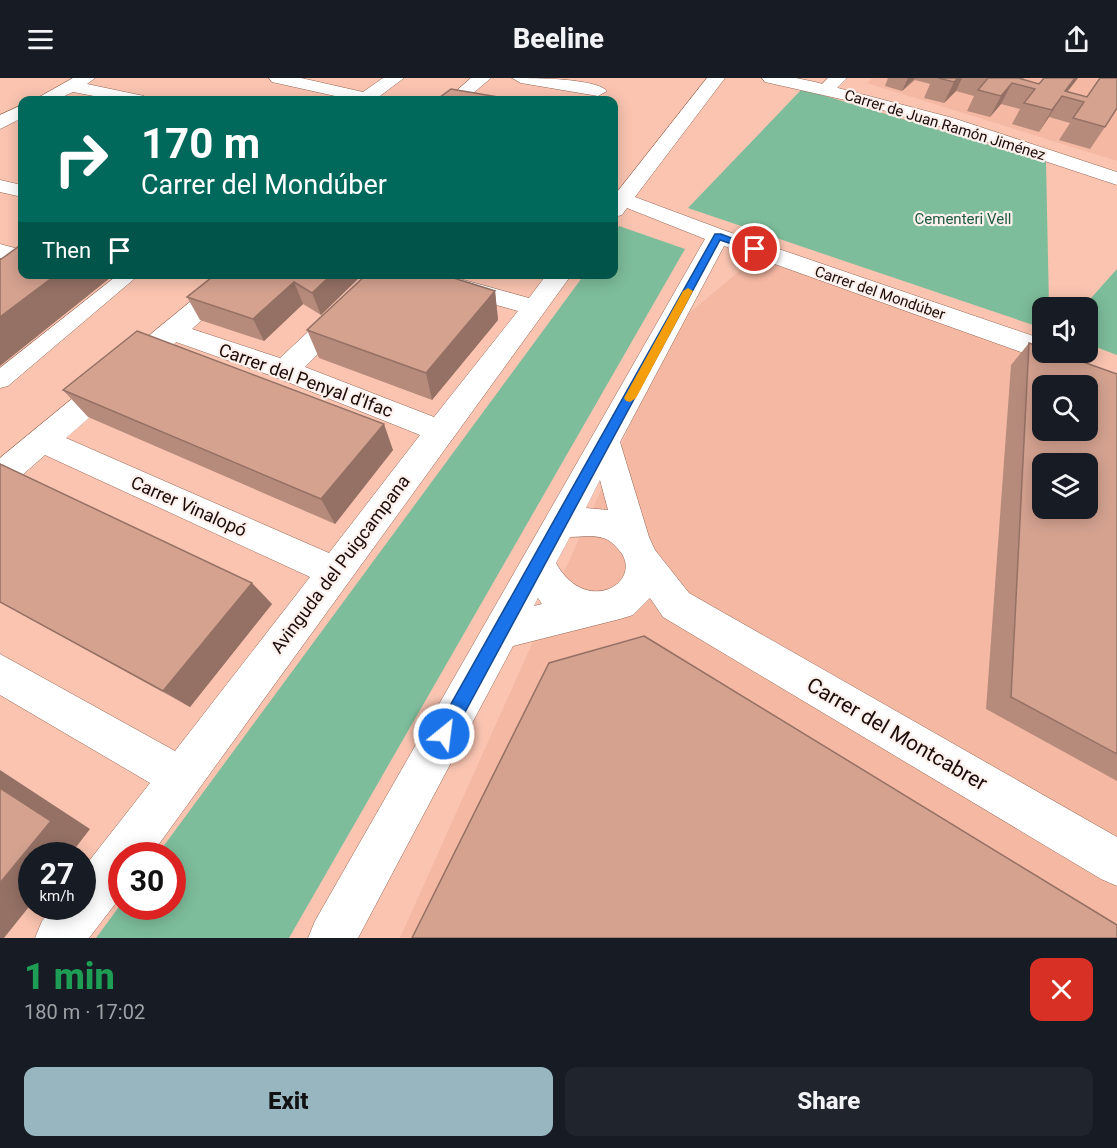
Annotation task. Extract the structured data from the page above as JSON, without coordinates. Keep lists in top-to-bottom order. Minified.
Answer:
{"streets":{"street":["Carrer de Juan Ramón Jiménez","Carrer del Mondúber","Carrer del Penyal d'Ifac","Carrer Vinalopó","Avinguda del Puigcampana","Carrer del Montcabrer"]},"crossings":[["Carrer del Penyal d'Ifac","Avinguda del Puigcampana"],["Carrer Vinalopó","Avinguda del Puigcampana"]],"parks":["Cementeri Vell"],"page":{"header":"Beeline","turn":["170 m","Carrer del Mondúber"],"then":"Then","speed":"27 km/h","limit":"30","heading":["1 min","180 m · 17:02"],"buttons":["Exit","Share"]}}
